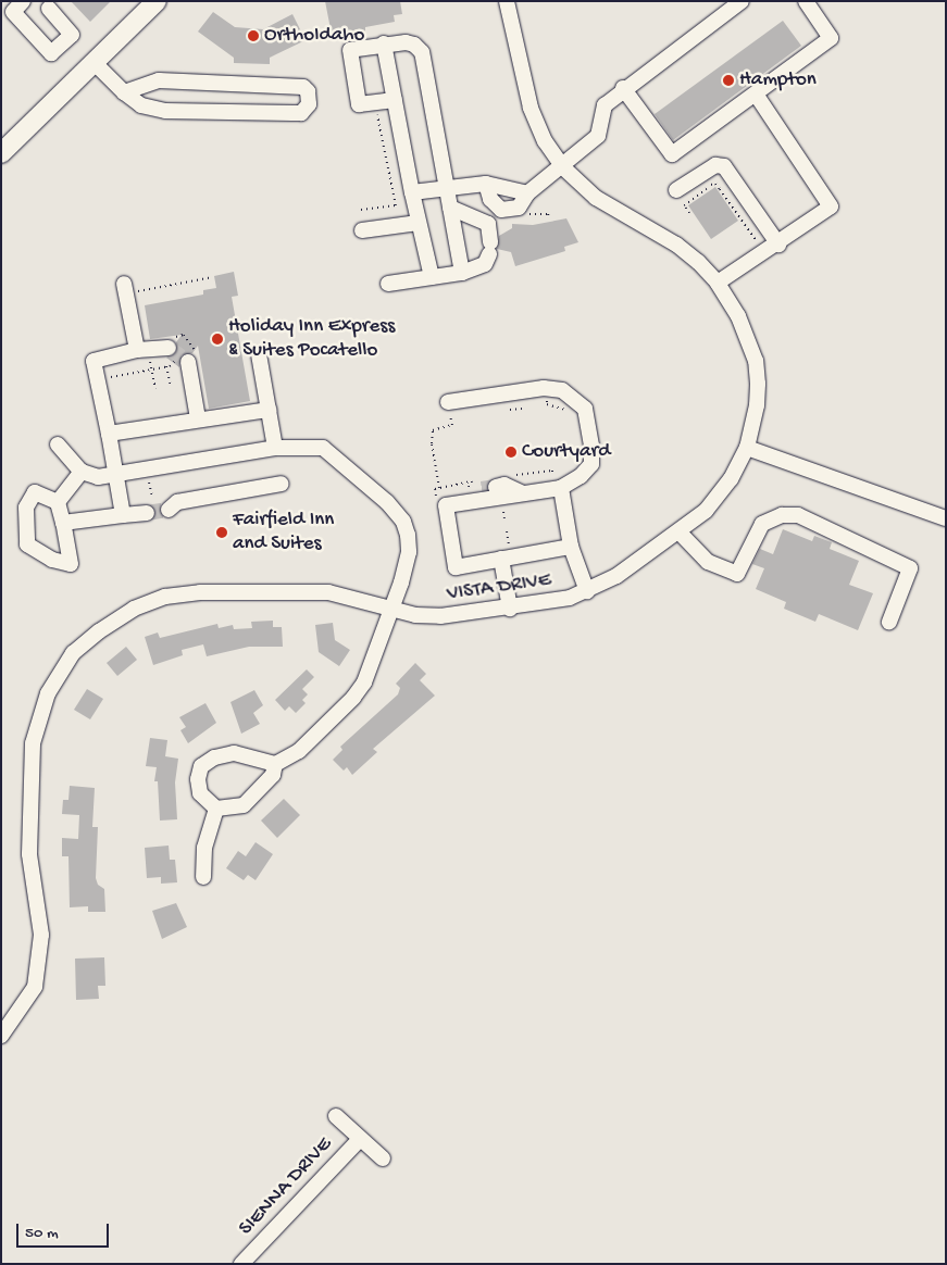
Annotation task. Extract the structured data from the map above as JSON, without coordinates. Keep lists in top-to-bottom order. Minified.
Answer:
{"streets":{"street":["VISTA DRIVE","SIENNA DRIVE"]},"places":["OrthoIdaho","Hampton","Holiday Inn Express & Suites Pocatello","Courtyard","Fairfield Inn and Suites"],"scale_bar":"50 m"}
